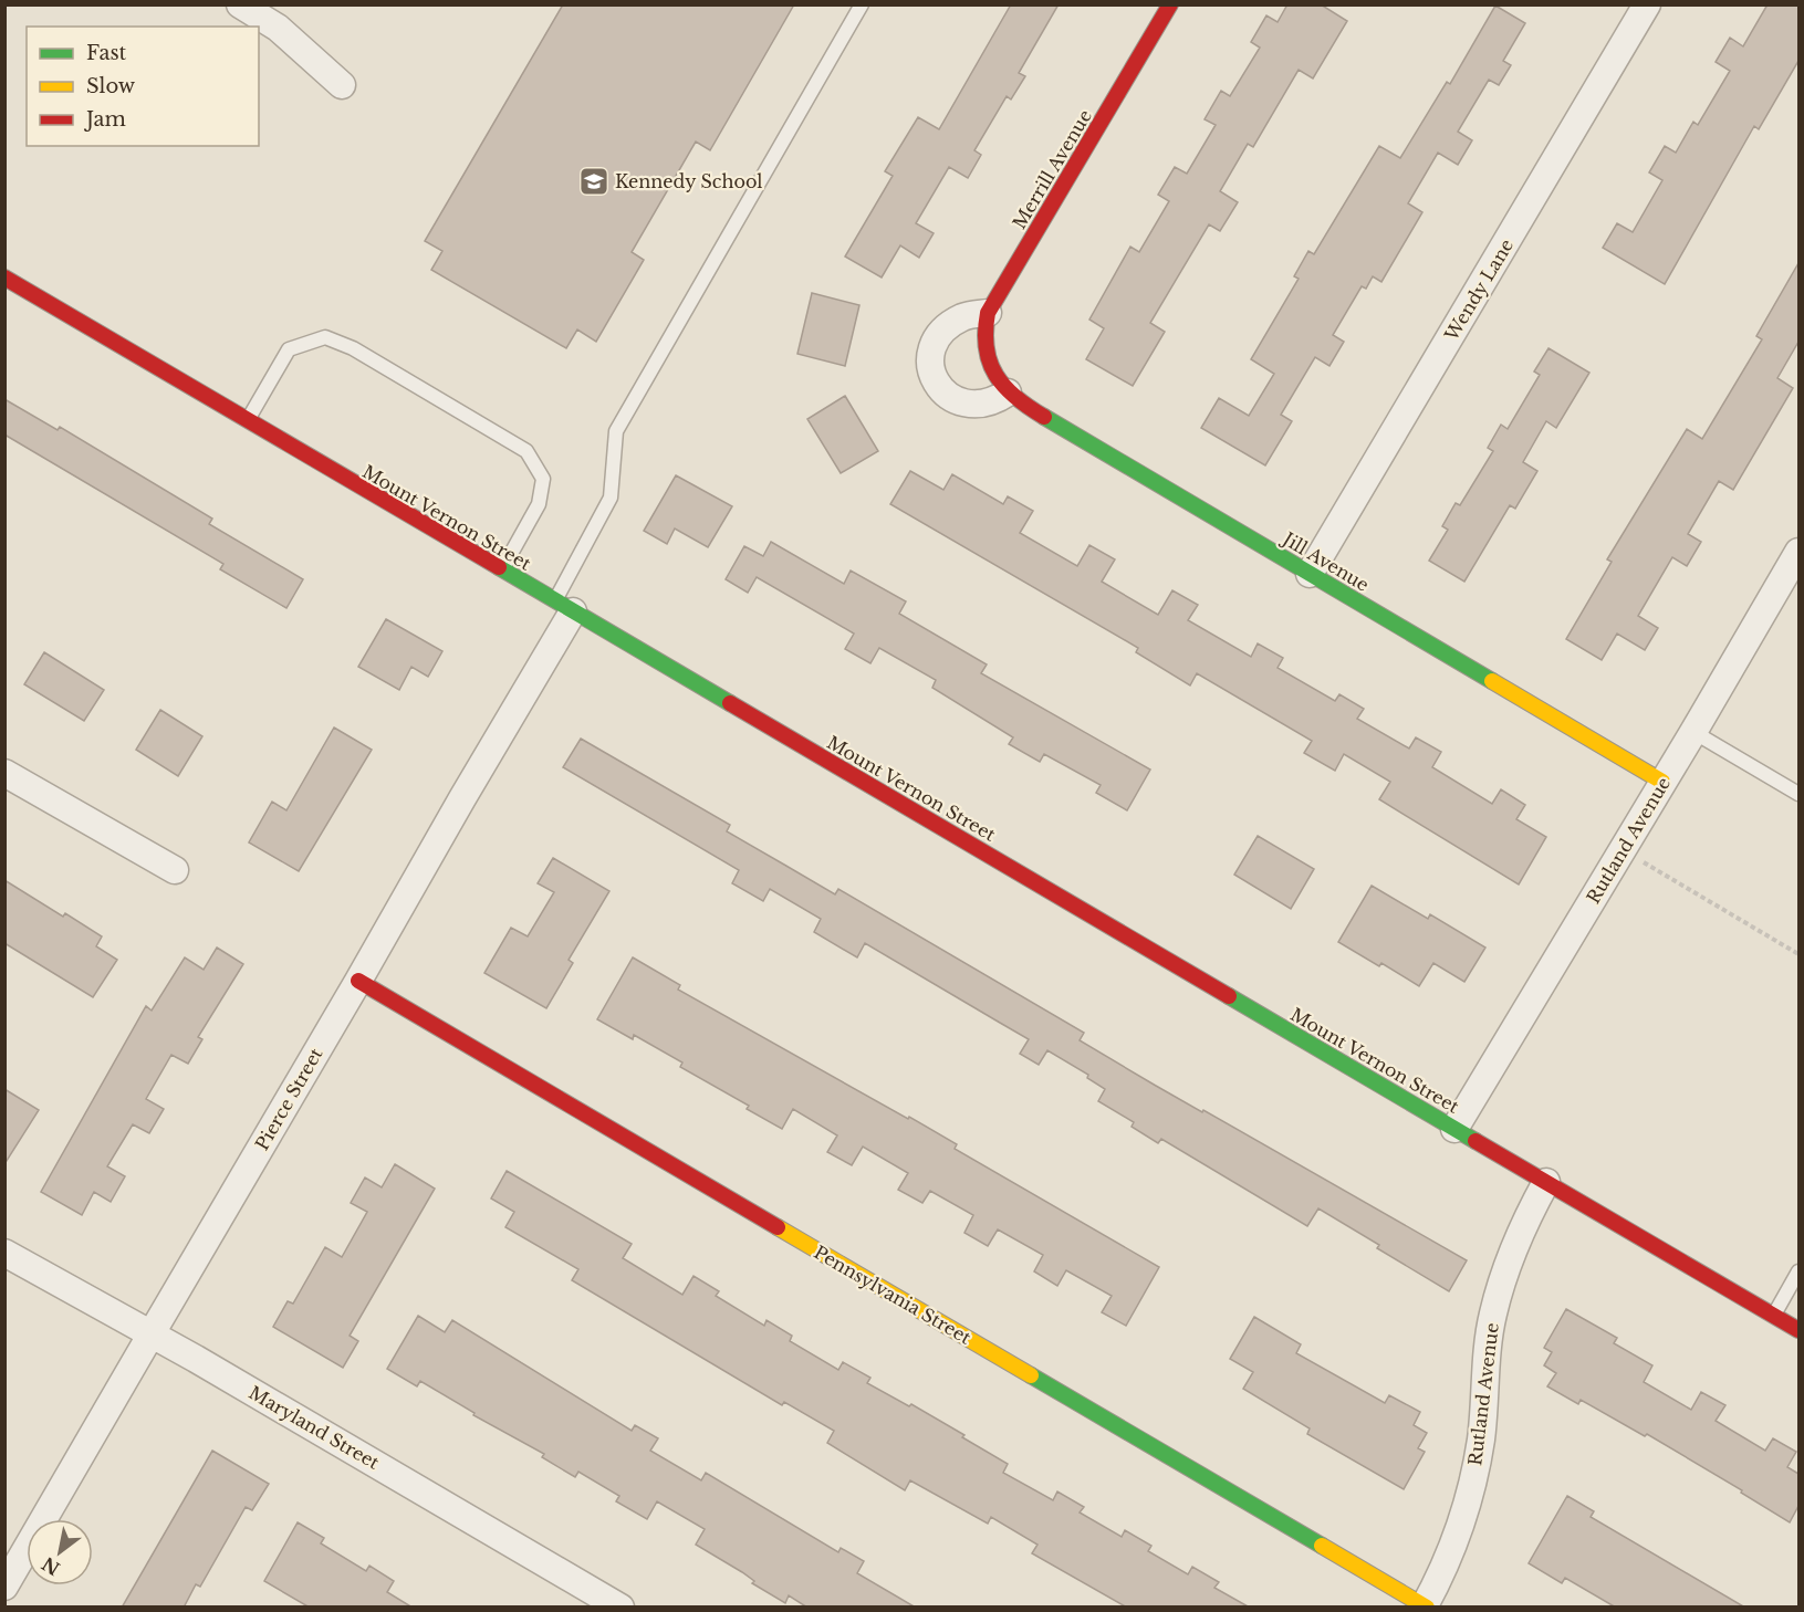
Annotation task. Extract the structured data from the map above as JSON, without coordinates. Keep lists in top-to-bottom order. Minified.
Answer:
{"streets":{"street":["Merrill Avenue","Wendy Lane","Mount Vernon Street","Jill Avenue","Rutland Avenue","Pierce Street","Pennsylvania Street","Maryland Street"]},"crossings":[["Merrill Avenue","Jill Avenue"],["Wendy Lane","Jill Avenue"],["Mount Vernon Street","Rutland Avenue"],["Mount Vernon Street","Pierce Street"],["Jill Avenue","Rutland Avenue"],["Rutland Avenue","Pennsylvania Street"],["Pierce Street","Pennsylvania Street"],["Pierce Street","Maryland Street"]],"places":{"school or university":["Kennedy School"]},"legend":["Fast","Slow","Jam"],"north":"bottom left"}
